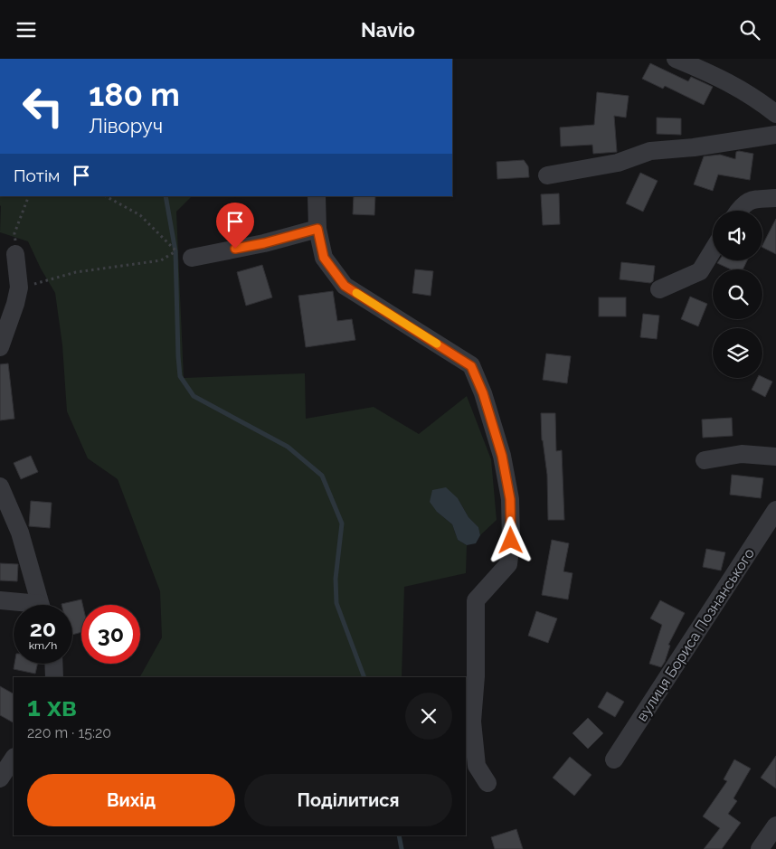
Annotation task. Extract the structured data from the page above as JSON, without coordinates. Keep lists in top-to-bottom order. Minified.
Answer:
{"streets":{"street":["вулиця Бориса Познанського"]},"page":{"header":"Navio","turn":["180 m","Ліворуч"],"then":"Потім","speed":"20 km/h","limit":"30","heading":["1 хв","220 m · 15:20"],"buttons":["Вихід","Поділитися"]}}
